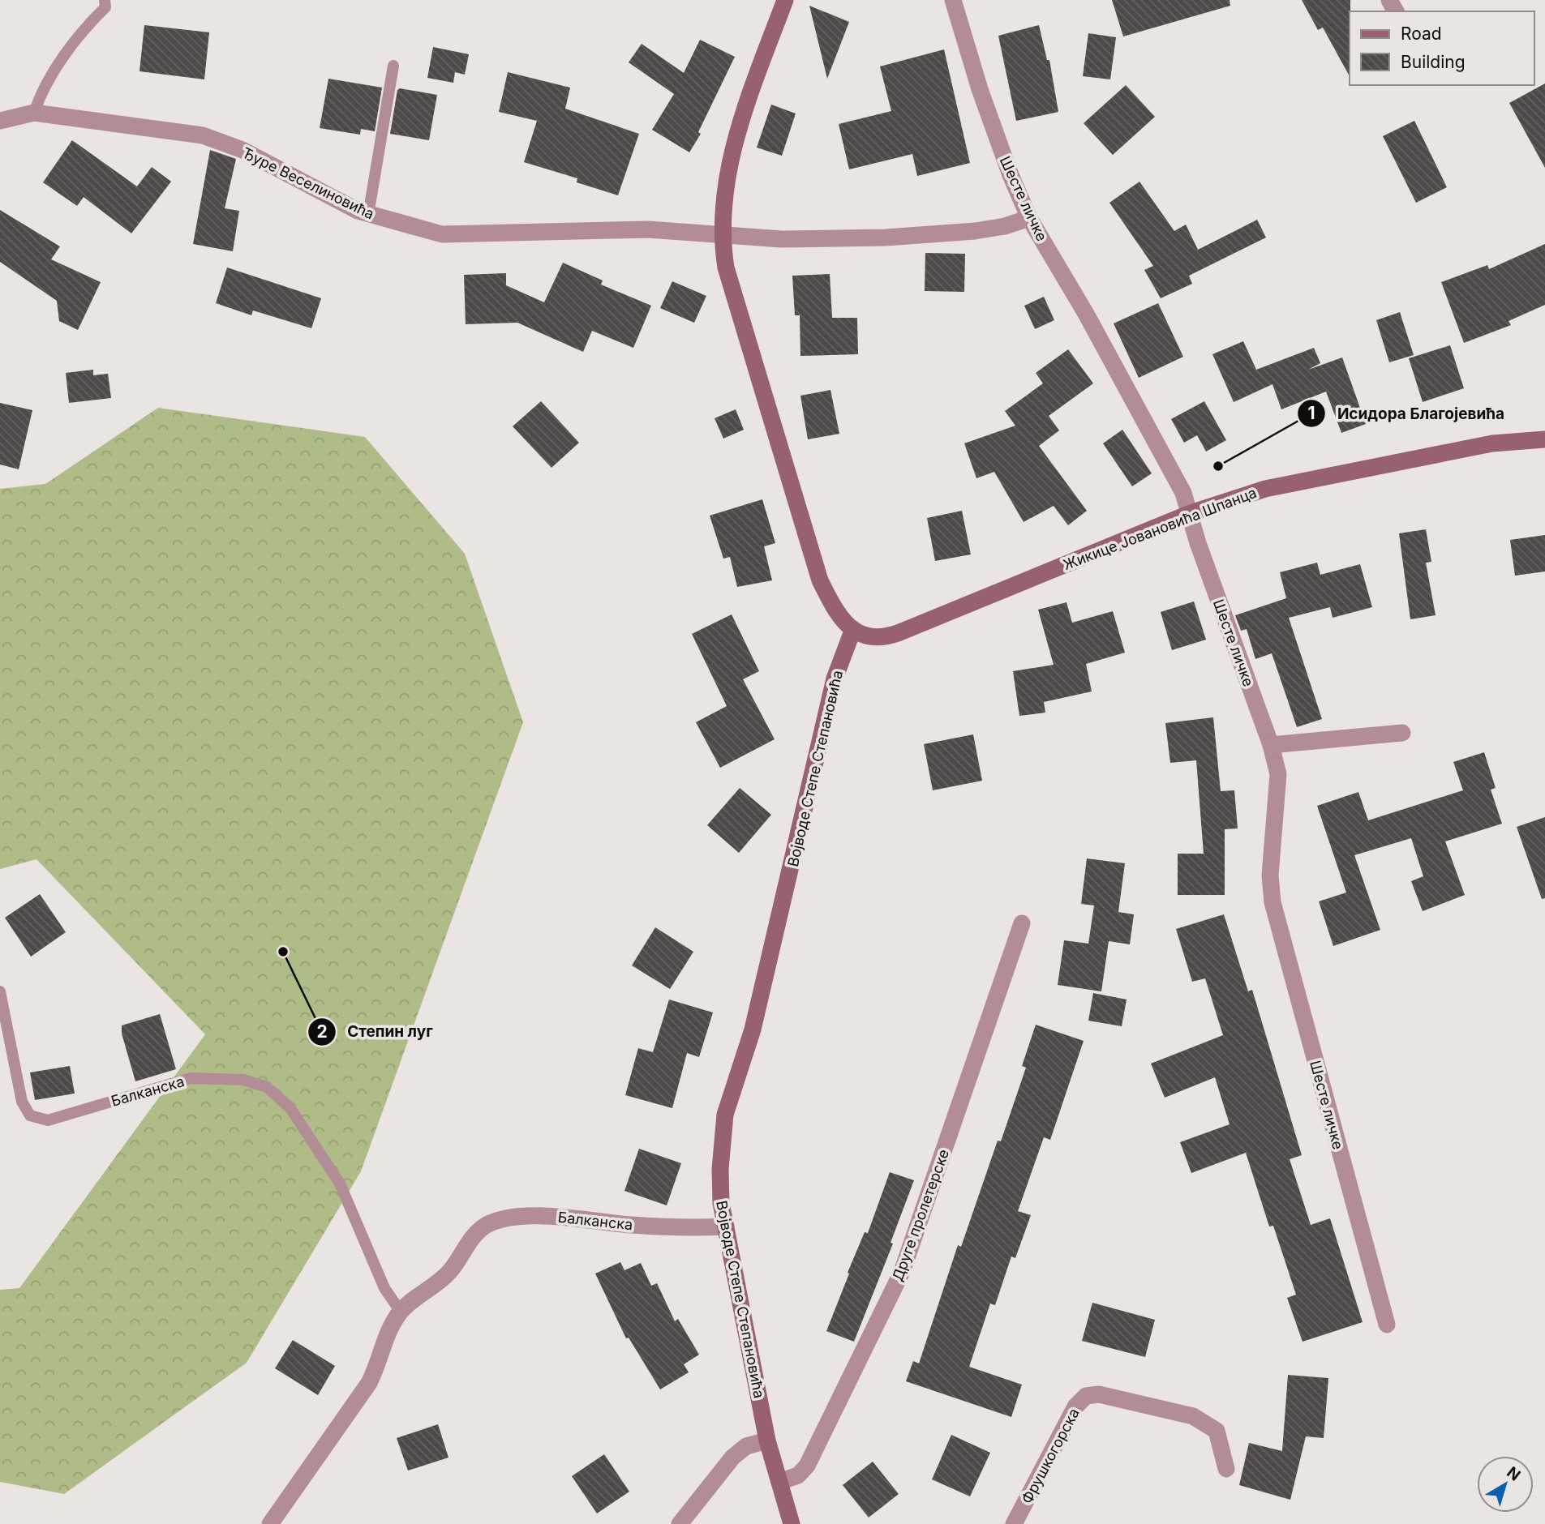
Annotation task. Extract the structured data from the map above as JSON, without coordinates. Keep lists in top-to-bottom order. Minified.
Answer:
{"streets":{"street":["Ђуре Веселиновића","Шесте личке","Жикице Јовановића Шпанца","Војводе Степе Степановића","Балканска","Друге пролетерске","Фрушкогорска"]},"crossings":[["Ђуре Веселиновића","Шесте личке"],["Шесте личке","Жикице Јовановића Шпанца"],["Жикице Јовановића Шпанца","Војводе Степе Степановића"],["Војводе Степе Степановића","Балканска"],["Војводе Степе Степановића","Друге пролетерске"]],"places":["Исидора Благојевића","Степин луг"],"legend":["Road","Building"],"north":"top right"}
